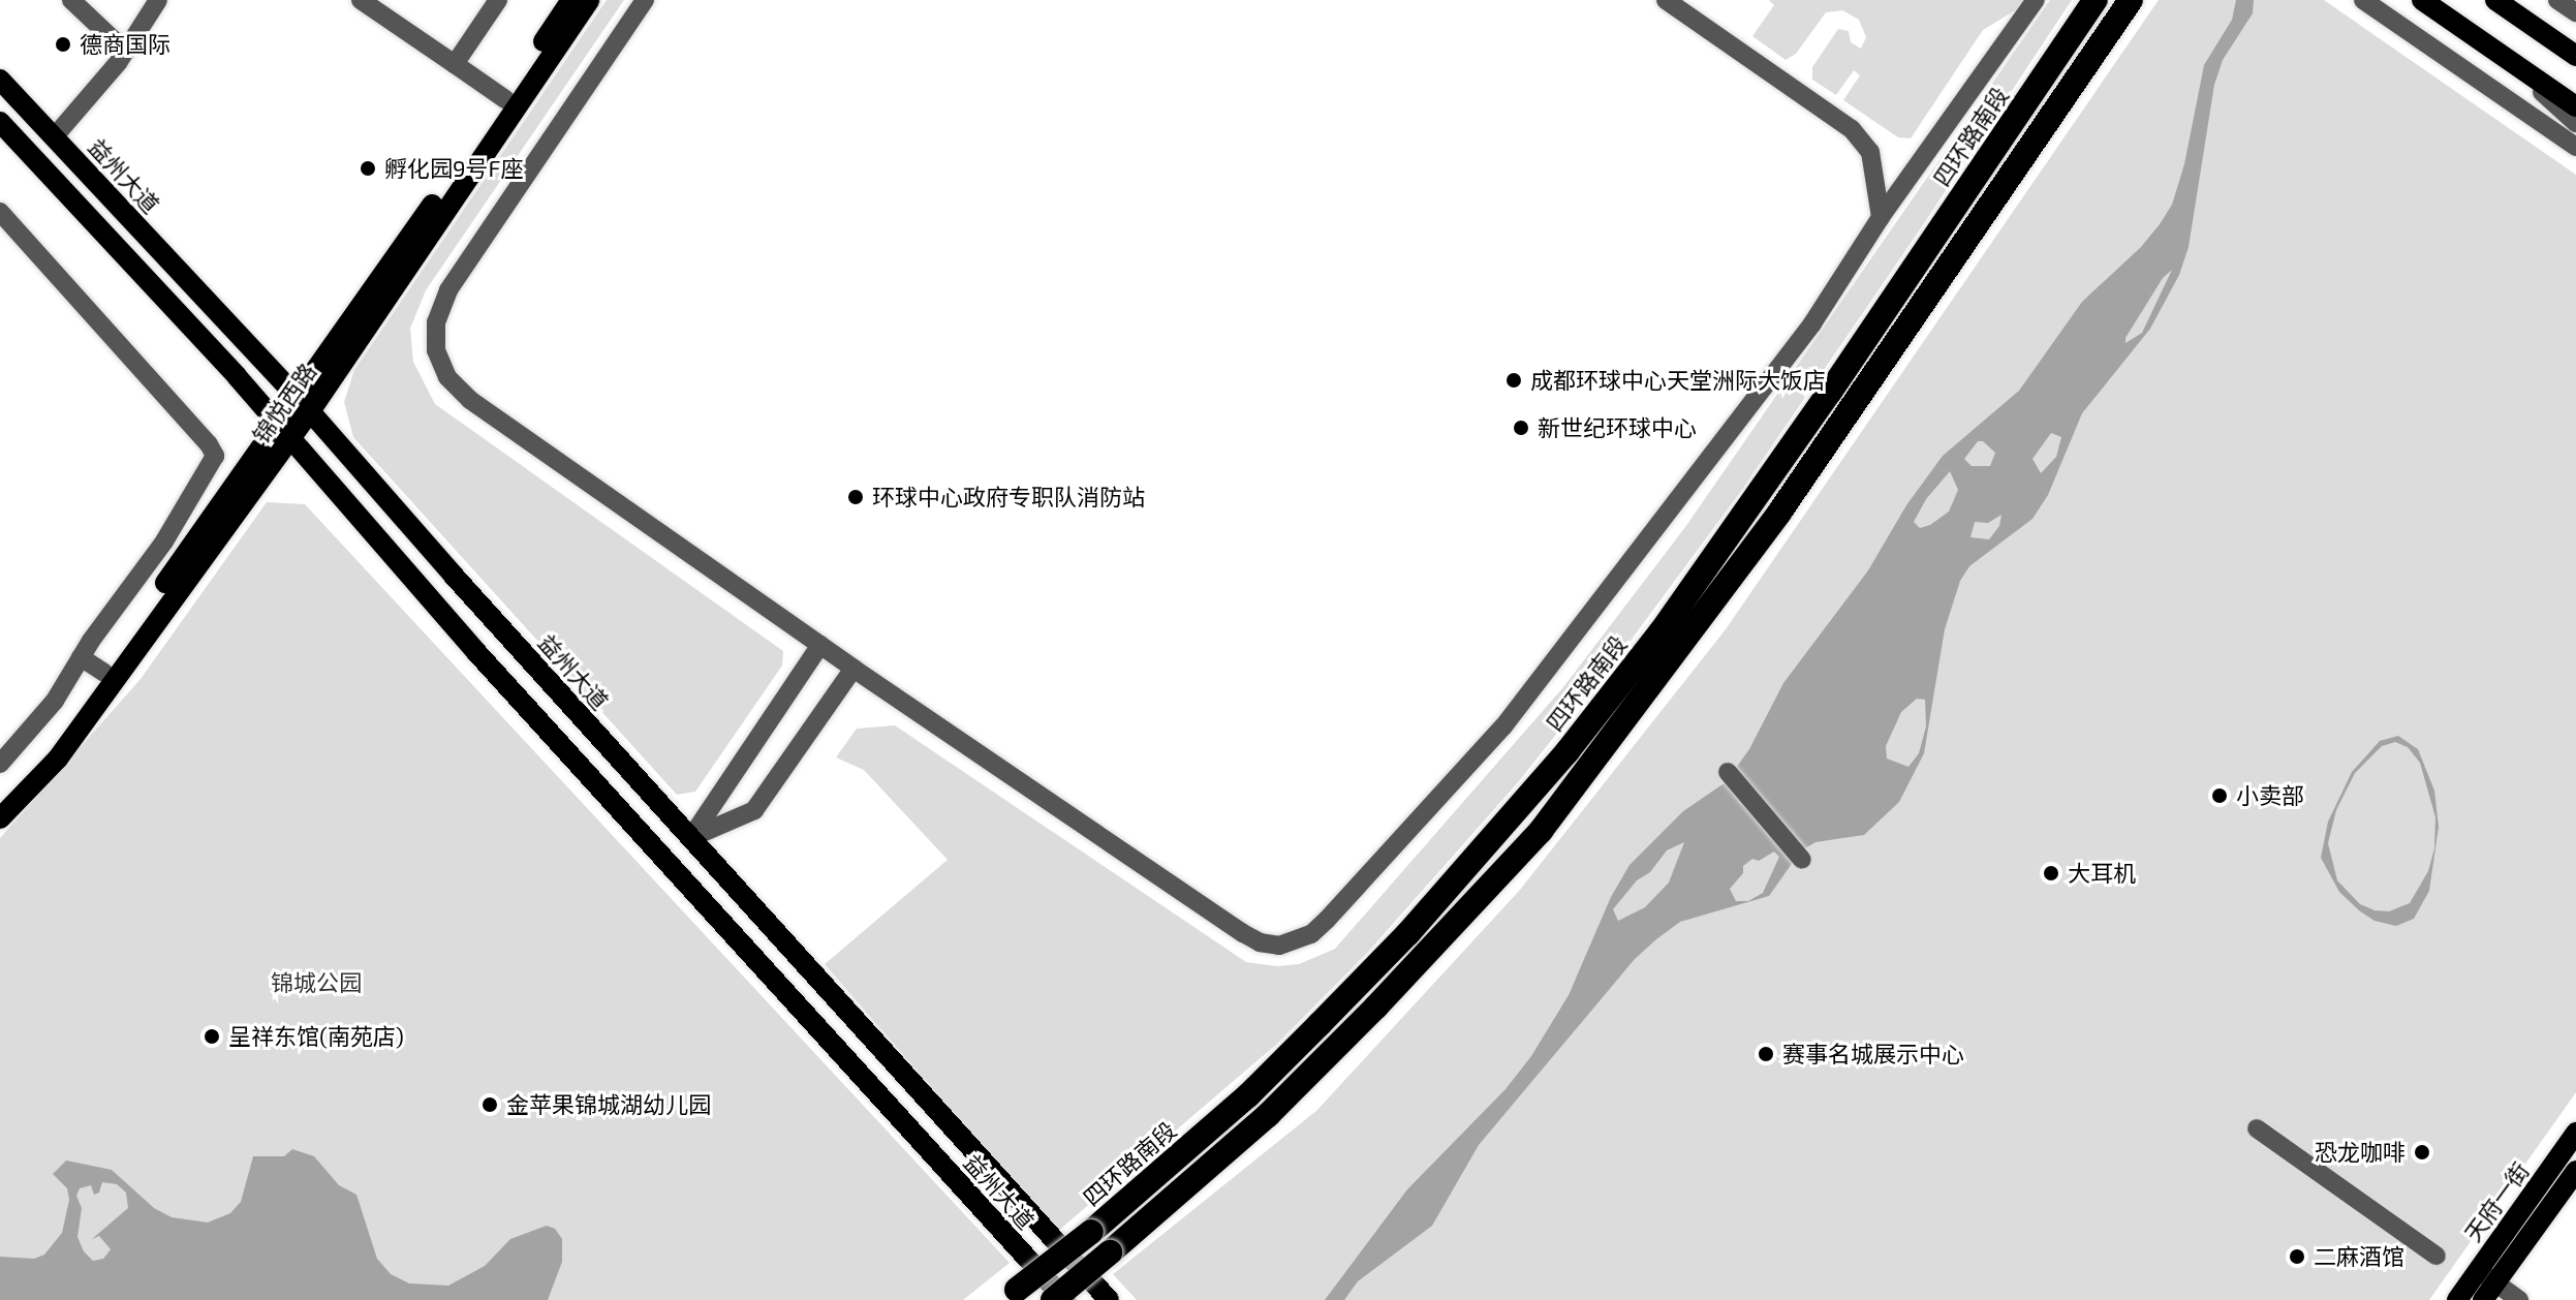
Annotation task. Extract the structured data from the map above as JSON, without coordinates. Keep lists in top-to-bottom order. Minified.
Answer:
{"streets":{"highway":["四环路南段"],"main road":["益州大道","锦悦西路","天府一街"]},"crossings":[["益州大道","锦悦西路"]],"parks":["锦城公园"],"places":["德商国际","孵化园9号F座","成都环球中心天堂洲际大饭店","新世纪环球中心","环球中心政府专职队消防站","小卖部","大耳机","呈祥东馆(南苑店)","赛事名城展示中心","金苹果锦城湖幼儿园","恐龙咖啡","二麻酒馆"]}
